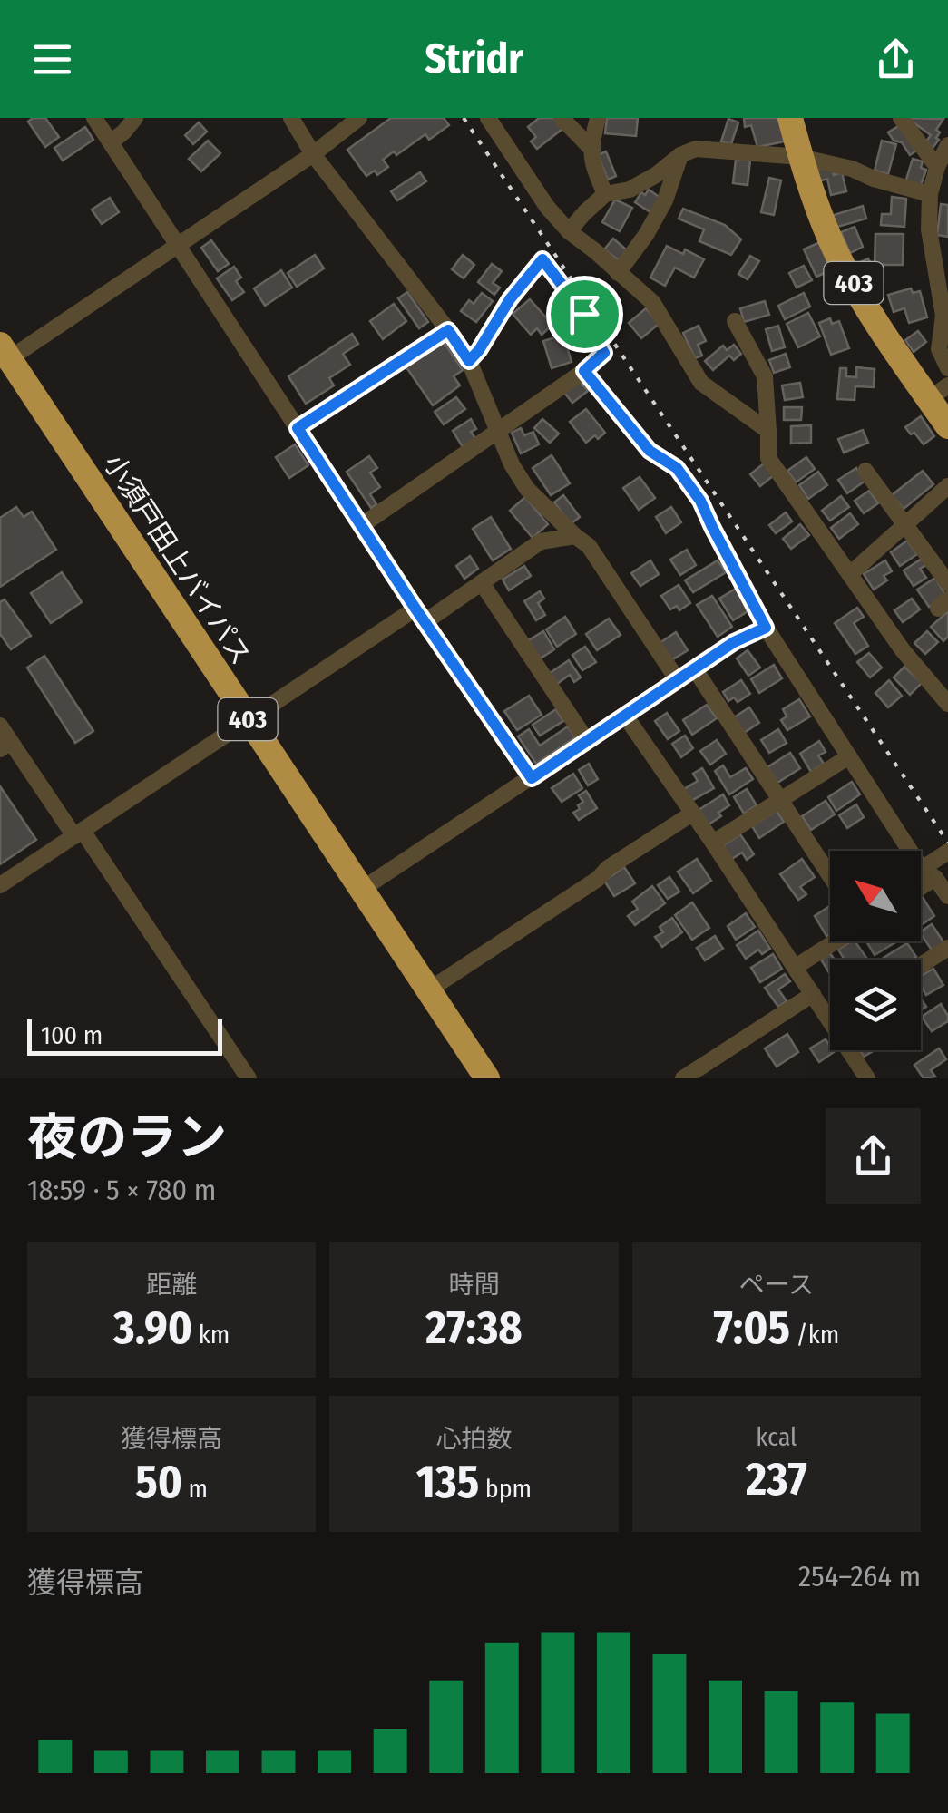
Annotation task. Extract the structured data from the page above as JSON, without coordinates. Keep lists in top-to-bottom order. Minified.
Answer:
{"streets":{"highway":["403","小須戸田上バイパス"]},"scale_bar":"100 m","north":"top left","page":{"header":"Stridr","scale":"100 m","heading":["夜のラン","18:59 · 5 × 780 m"],"stats":[["距離","3.90 km"],["時間","27:38"],["ペース","7:05 /km"],["獲得標高","50 m"],["心拍数","135 bpm"],["kcal","237"]],"chart":["獲得標高","254–264 m"]}}
